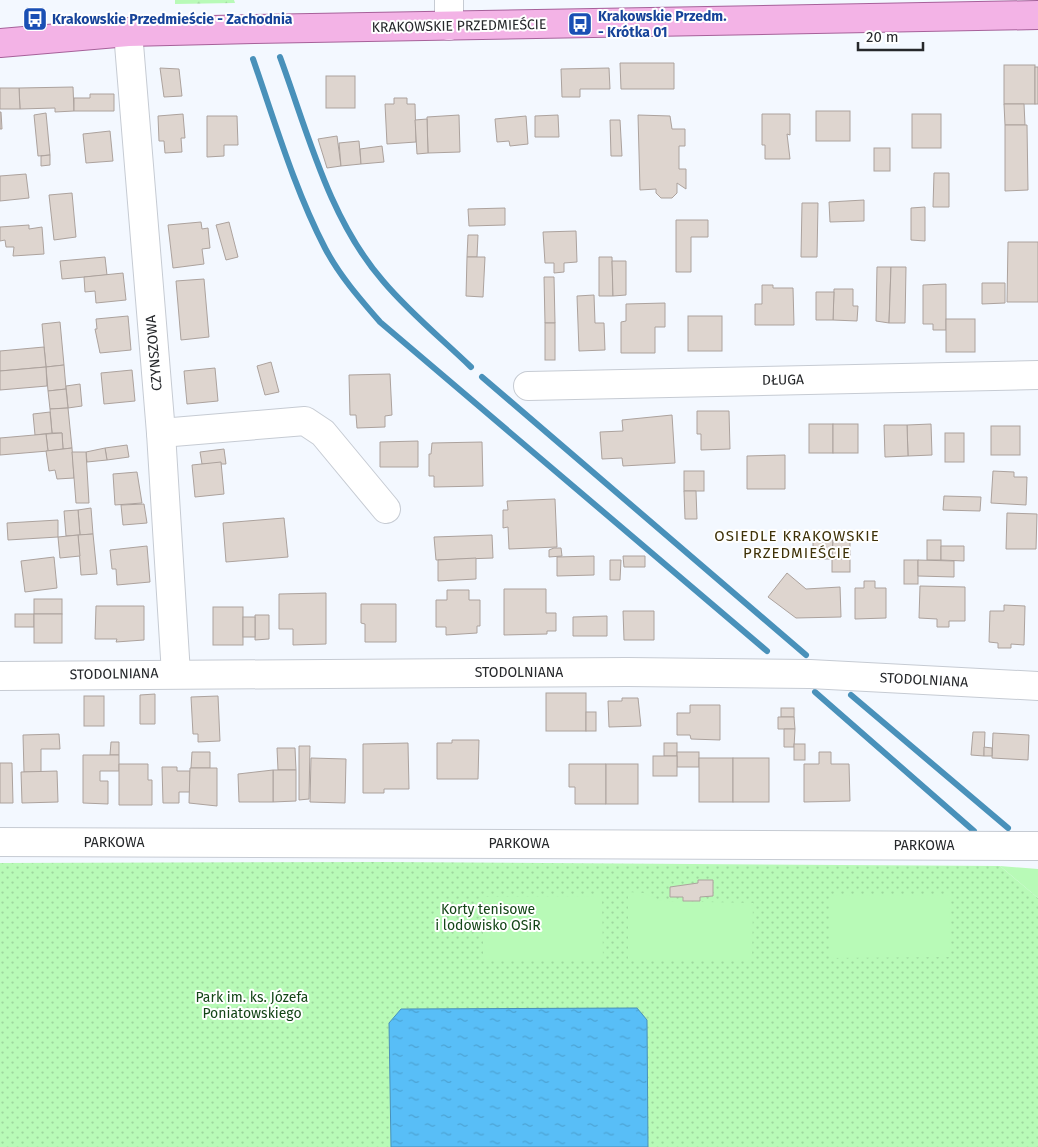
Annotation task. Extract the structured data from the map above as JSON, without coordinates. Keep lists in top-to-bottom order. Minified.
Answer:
{"streets":{"main road":["KRAKOWSKIE PRZEDMIEŚCIE"],"street":["CZYNSZOWA","DŁUGA","STODOLNIANA","PARKOWA"]},"crossings":[["KRAKOWSKIE PRZEDMIEŚCIE","CZYNSZOWA"],["CZYNSZOWA","STODOLNIANA"]],"districts":["OSIEDLE KRAKOWSKIE PRZEDMIEŚCIE"],"parks":["Korty tenisowe i lodowisko OSiR","Park im. ks. Józefa Poniatowskiego"],"places":{"bus stop":["Krakowskie Przedmieście - Zachodnia","Krakowskie Przedm. - Krótka 01"]},"scale_bar":"20 m"}
